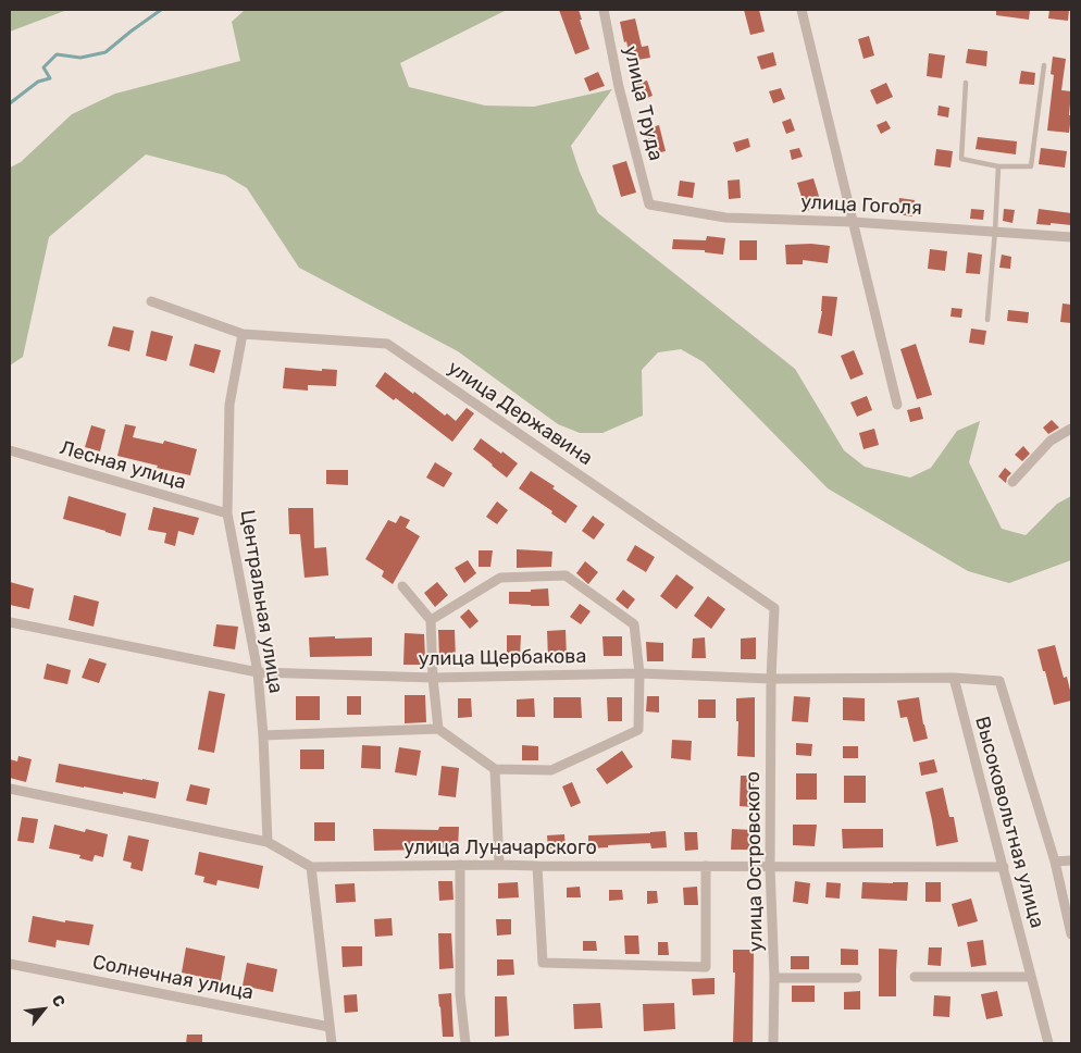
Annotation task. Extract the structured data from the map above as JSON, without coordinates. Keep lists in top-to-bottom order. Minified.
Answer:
{"streets":{"street":["улица Труда","улица Гоголя","улица Державина","Лесная улица","Центральная улица","улица Щербакова","Высоковольтная улица","улица Луначарского","улица Островского","Солнечная улица"]},"crossings":[["улица Труда","улица Гоголя"],["улица Державина","Центральная улица"],["улица Державина","улица Щербакова"],["улица Державина","улица Островского"],["Лесная улица","Центральная улица"],["Центральная улица","улица Щербакова"],["улица Щербакова","Высоковольтная улица"],["улица Щербакова","улица Островского"],["Высоковольтная улица","улица Луначарского"],["улица Луначарского","улица Островского"]],"north":"top right"}
